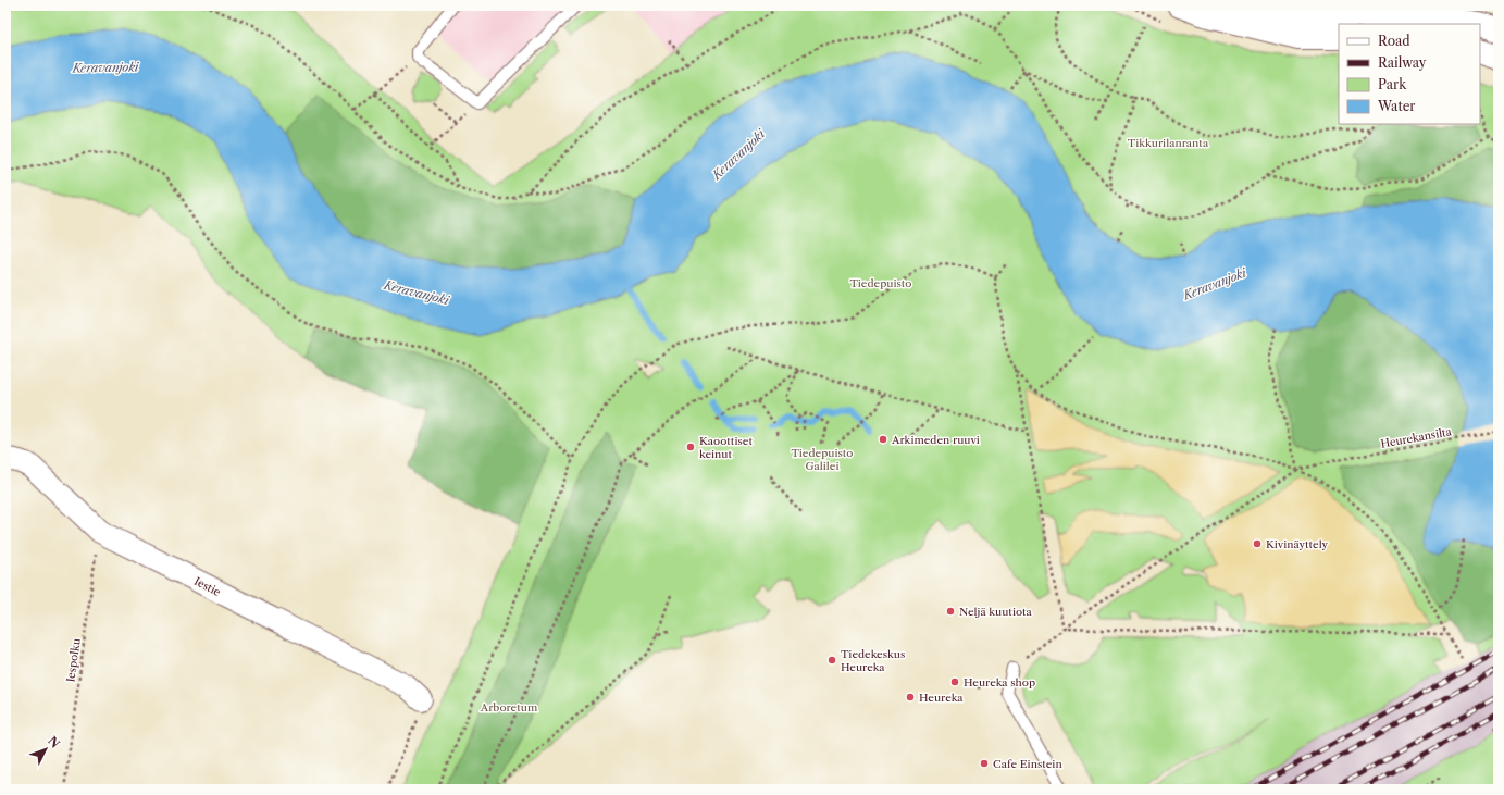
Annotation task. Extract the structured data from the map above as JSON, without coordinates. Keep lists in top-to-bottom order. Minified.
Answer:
{"streets":{"street":["Iestie"],"path":["Heurekansilta","Iespolku"]},"crossings":[["Iestie","Iespolku"]],"water":["Keravanjoki"],"parks":["Tikkurilanranta","Tiedepuisto","Tiedepuisto Galilei","Arboretum"],"places":["Arkimeden ruuvi","Kaoottiset keinut","Kivinäyttely","Neljä kuutiota","Tiedekeskus Heureka","Heureka shop","Heureka","Cafe Einstein"],"legend":["Road","Railway","Park","Water"],"north":"top right"}
